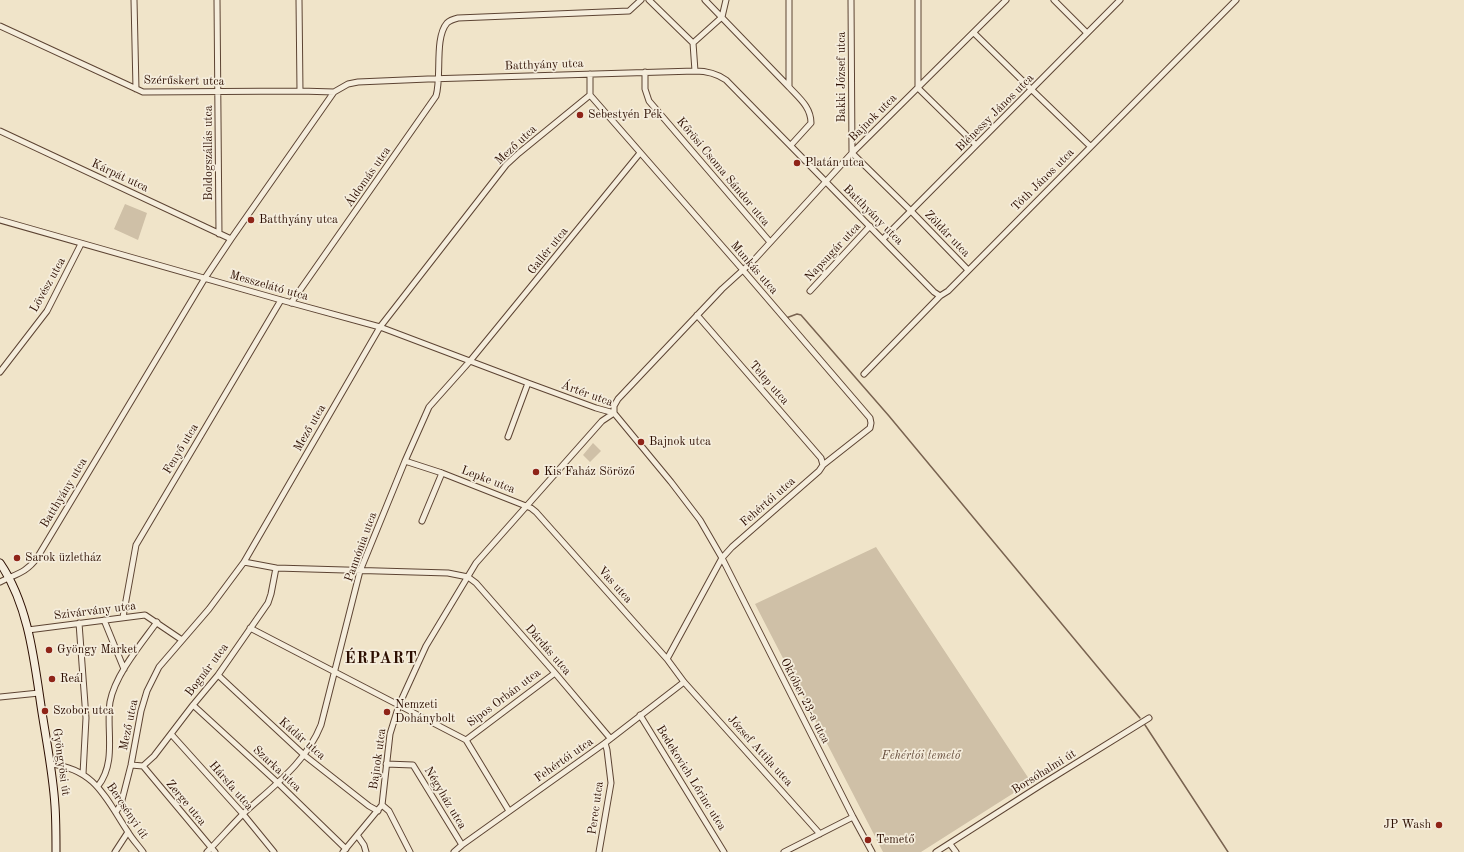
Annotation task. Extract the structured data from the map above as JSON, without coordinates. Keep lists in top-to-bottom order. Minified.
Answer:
{"streets":{"street":["Batthyány utca","Bakki József utca","Szérűskert utca","Blénessy János utca","Bajnok utca","Mező utca","Boldogszállás utca","Kőrösi Csoma Sándor utca","Kárpát utca","Áldomás utca","Tóth János utca","Zöldár utca","Gallér utca","Napsugár utca","Munkás utca","Lövész utca","Messzelátó utca","Telep utca","Ártér utca","Fenyő utca","Lepke utca","Fehértói utca","Pannónia utca","Vas utca","Szivárvány utca","Dárdás utca","Bognár utca","Sipos Orbán utca","Október 23-a utca","Kádár utca","József Attila utca","Gyöngyösi út","Szarka utca","Borsóhalmi út","Bedekovich Lőrinc utca","Hársfa utca","Négyház utca","Zerge utca","Perec utca","Bercsényi út"]},"crossings":[["Batthyány utca","Szérűskert utca"],["Batthyány utca","Blénessy János utca"],["Batthyány utca","Bajnok utca"],["Batthyány utca","Kőrösi Csoma Sándor utca"],["Batthyány utca","Kárpát utca"],["Batthyány utca","Áldomás utca"],["Batthyány utca","Tóth János utca"],["Batthyány utca","Napsugár utca"],["Batthyány utca","Messzelátó utca"],["Batthyány utca","Gyöngyösi út"],["Bakki József utca","Bajnok utca"],["Bakki József utca","Zöldár utca"],["Szérűskert utca","Boldogszállás utca"],["Blénessy János utca","Zöldár utca"],["Bajnok utca","Kőrösi Csoma Sándor utca"],["Bajnok utca","Zöldár utca"],["Bajnok utca","Munkás utca"],["Bajnok utca","Telep utca"],["Bajnok utca","Ártér utca"],["Bajnok utca","Lepke utca"],["Bajnok utca","Vas utca"],["Bajnok utca","Dárdás utca"],["Bajnok utca","Kádár utca"],["Bajnok utca","Szarka utca"],["Bajnok utca","Négyház utca"],["Mező utca","Munkás utca"],["Mező utca","Messzelátó utca"],["Mező utca","Szivárvány utca"],["Mező utca","Bercsényi út"],["Boldogszállás utca","Kárpát utca"],["Áldomás utca","Messzelátó utca"],["Tóth János utca","Zöldár utca"],["Gallér utca","Munkás utca"],["Gallér utca","Messzelátó utca"],["Gallér utca","Pannónia utca"],["Munkás utca","Telep utca"],["Munkás utca","Fehértói utca"],["Lövész utca","Messzelátó utca"],["Messzelátó utca","Ártér utca"],["Messzelátó utca","Fenyő utca"],["Messzelátó utca","Pannónia utca"],["Telep utca","Fehértói utca"],["Ártér utca","Fehértói utca"],["Ártér utca","Október 23-a utca"],["Fenyő utca","Szivárvány utca"],["Lepke utca","Pannónia utca"],["Lepke utca","Vas utca"],["Fehértói utca","Vas utca"],["Fehértói utca","Dárdás utca"],["Fehértói utca","Október 23-a utca"],["Fehértói utca","József Attila utca"],["Fehértói utca","Bedekovich Lőrinc utca"],["Fehértói utca","Négyház utca"],["Fehértói utca","Perec utca"],["Pannónia utca","Kádár utca"],["Pannónia utca","Szarka utca"],["Pannónia utca","Hársfa utca"],["Pannónia utca","Zerge utca"],["Vas utca","József Attila utca"],["Szivárvány utca","Gyöngyösi út"],["Dárdás utca","Sipos Orbán utca"],["Bognár utca","Kádár utca"],["Bognár utca","Szarka utca"],["Bognár utca","Hársfa utca"],["Bognár utca","Zerge utca"],["Gyöngyösi út","Bercsényi út"]],"districts":["ÉRPART"],"parks":["Fehértói temető"],"places":["Sebestyén Pék","Platán utca","Batthyány utca","Bajnok utca","Kis Faház Söröző","Sarok üzletház","Gyöngy Market","Reál","Szobor utca","Nemzeti Dohánybolt","JP Wash","Temető"]}
